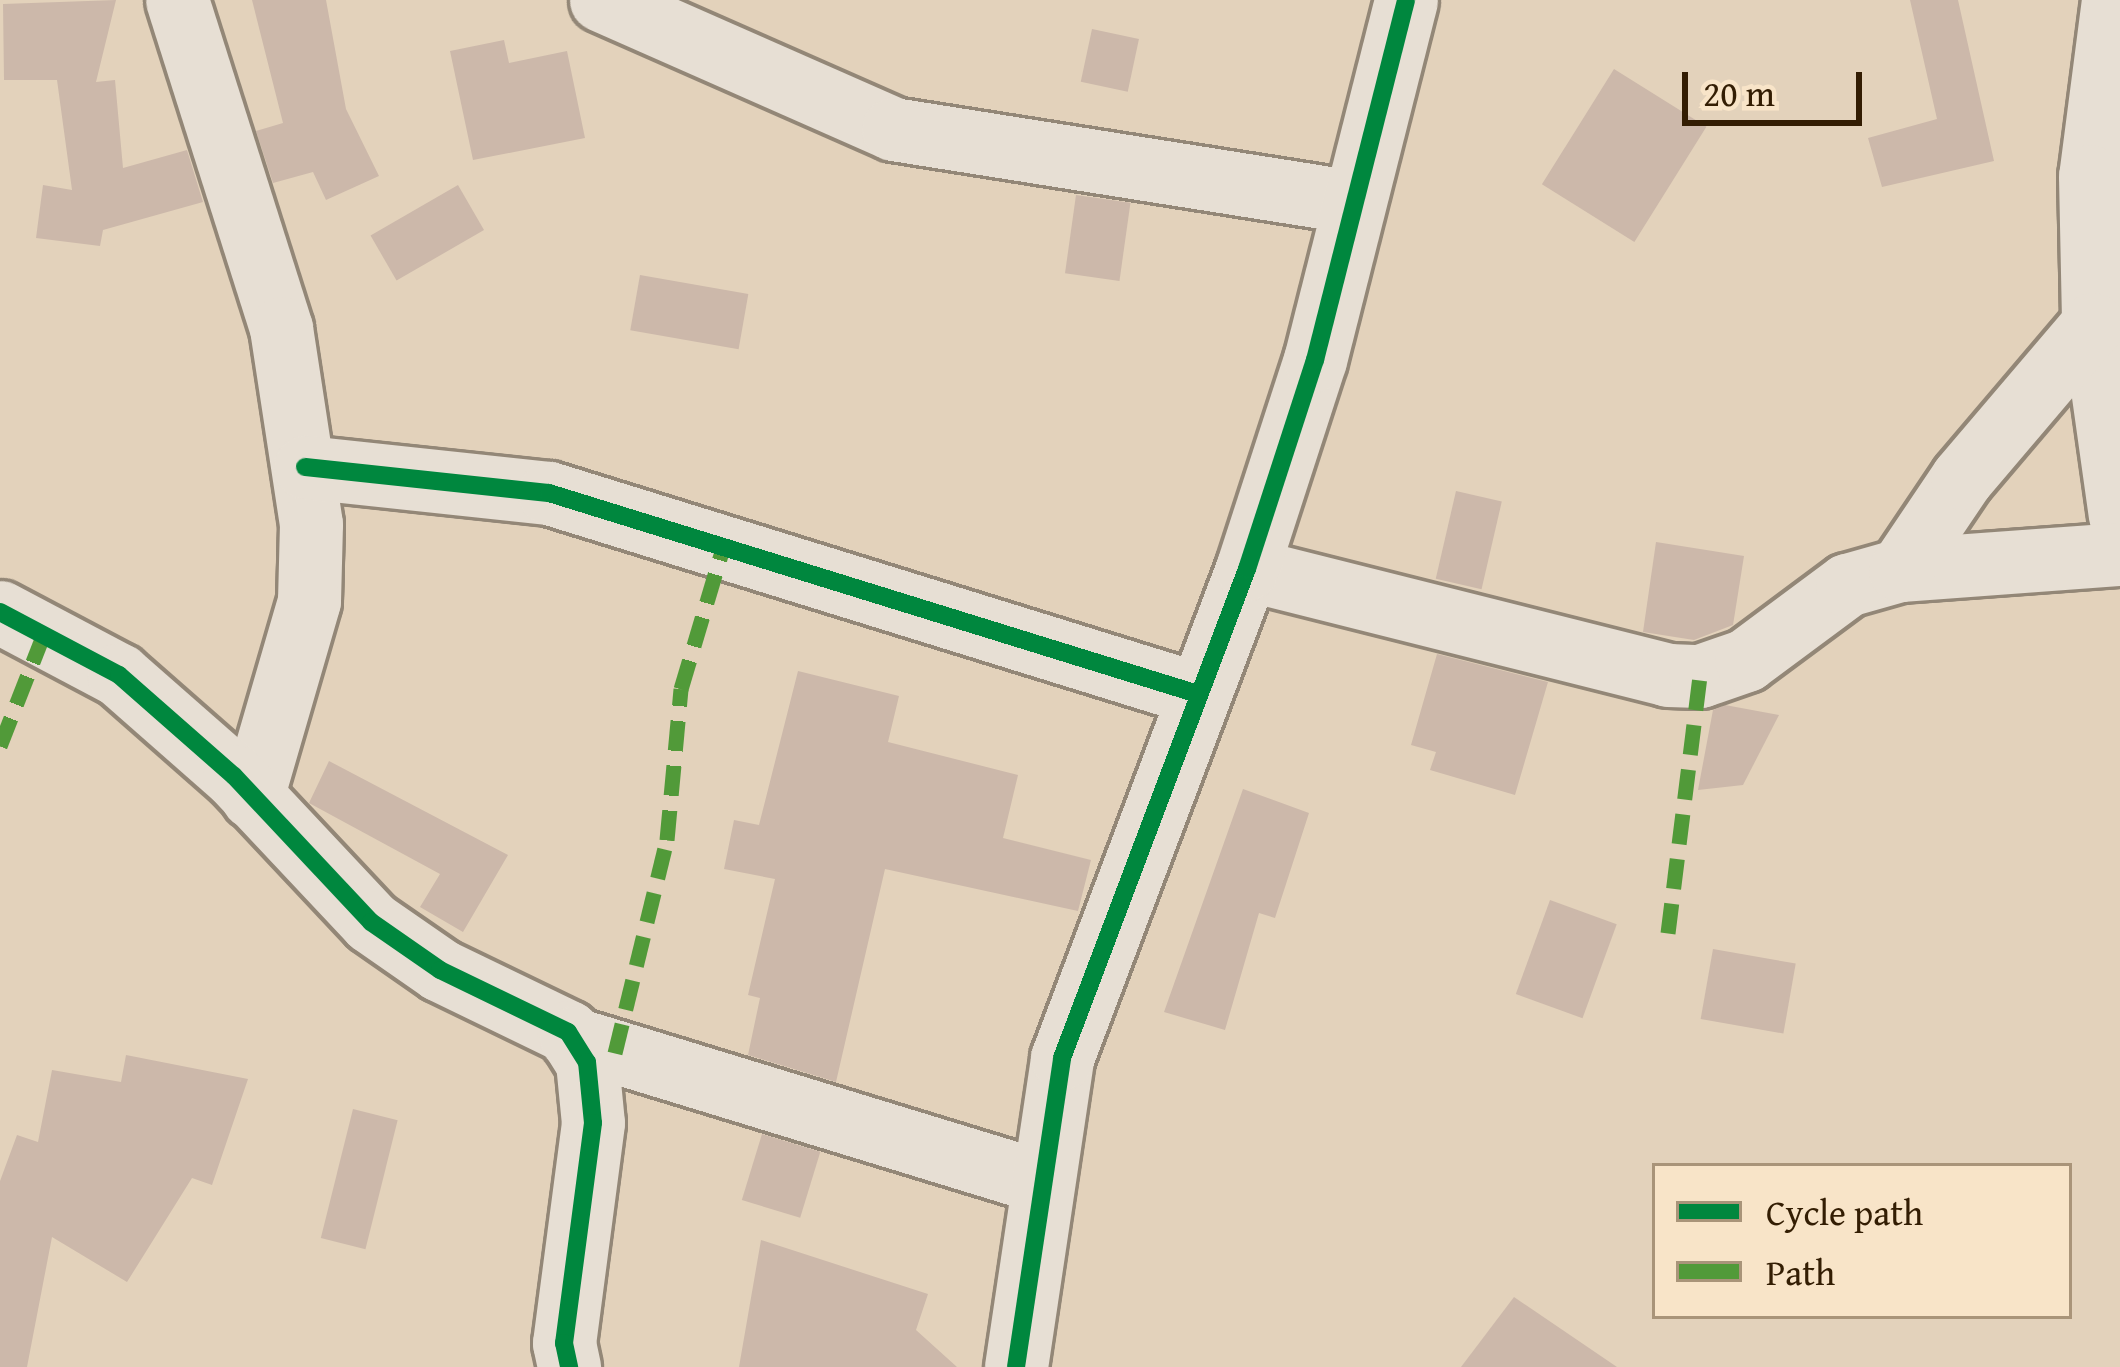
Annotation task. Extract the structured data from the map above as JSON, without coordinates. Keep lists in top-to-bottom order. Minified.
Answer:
{"legend":["Cycle path","Path"],"scale_bar":"20 m"}
